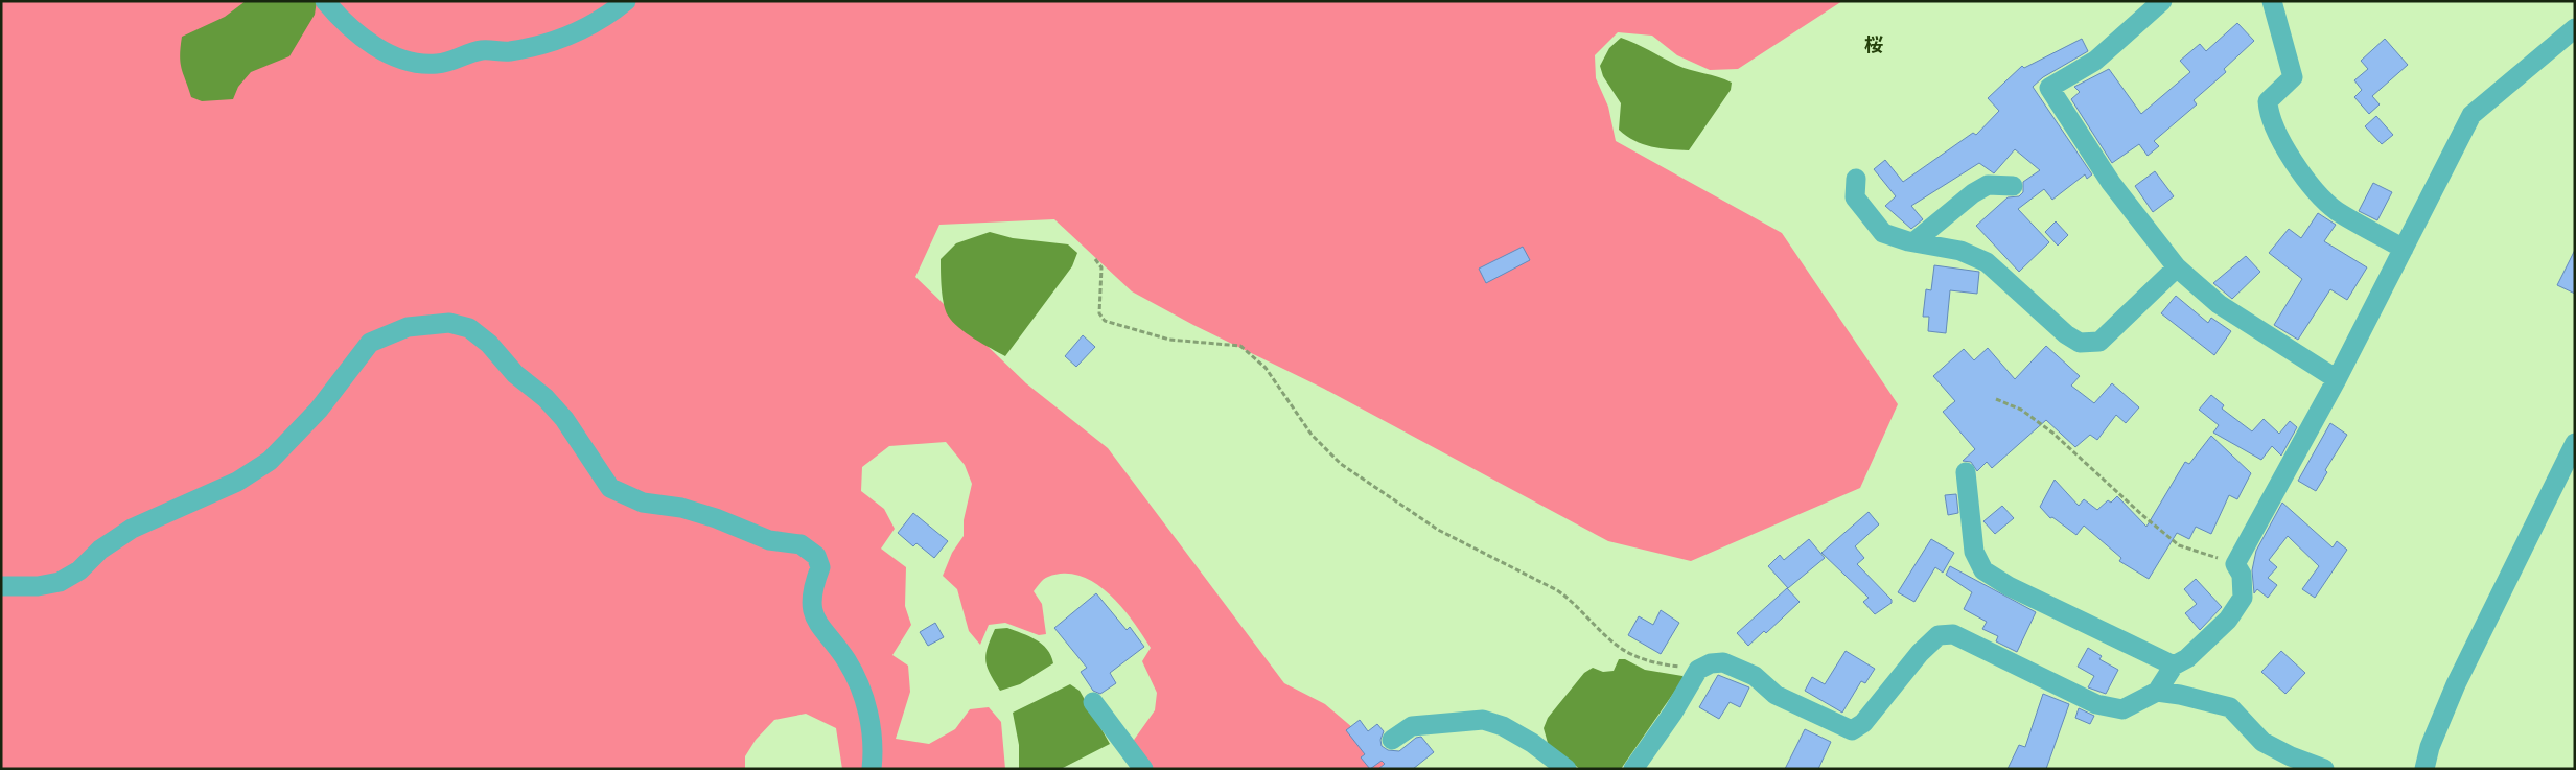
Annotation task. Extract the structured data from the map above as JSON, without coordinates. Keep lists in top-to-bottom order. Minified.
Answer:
{"districts":["桜"]}
